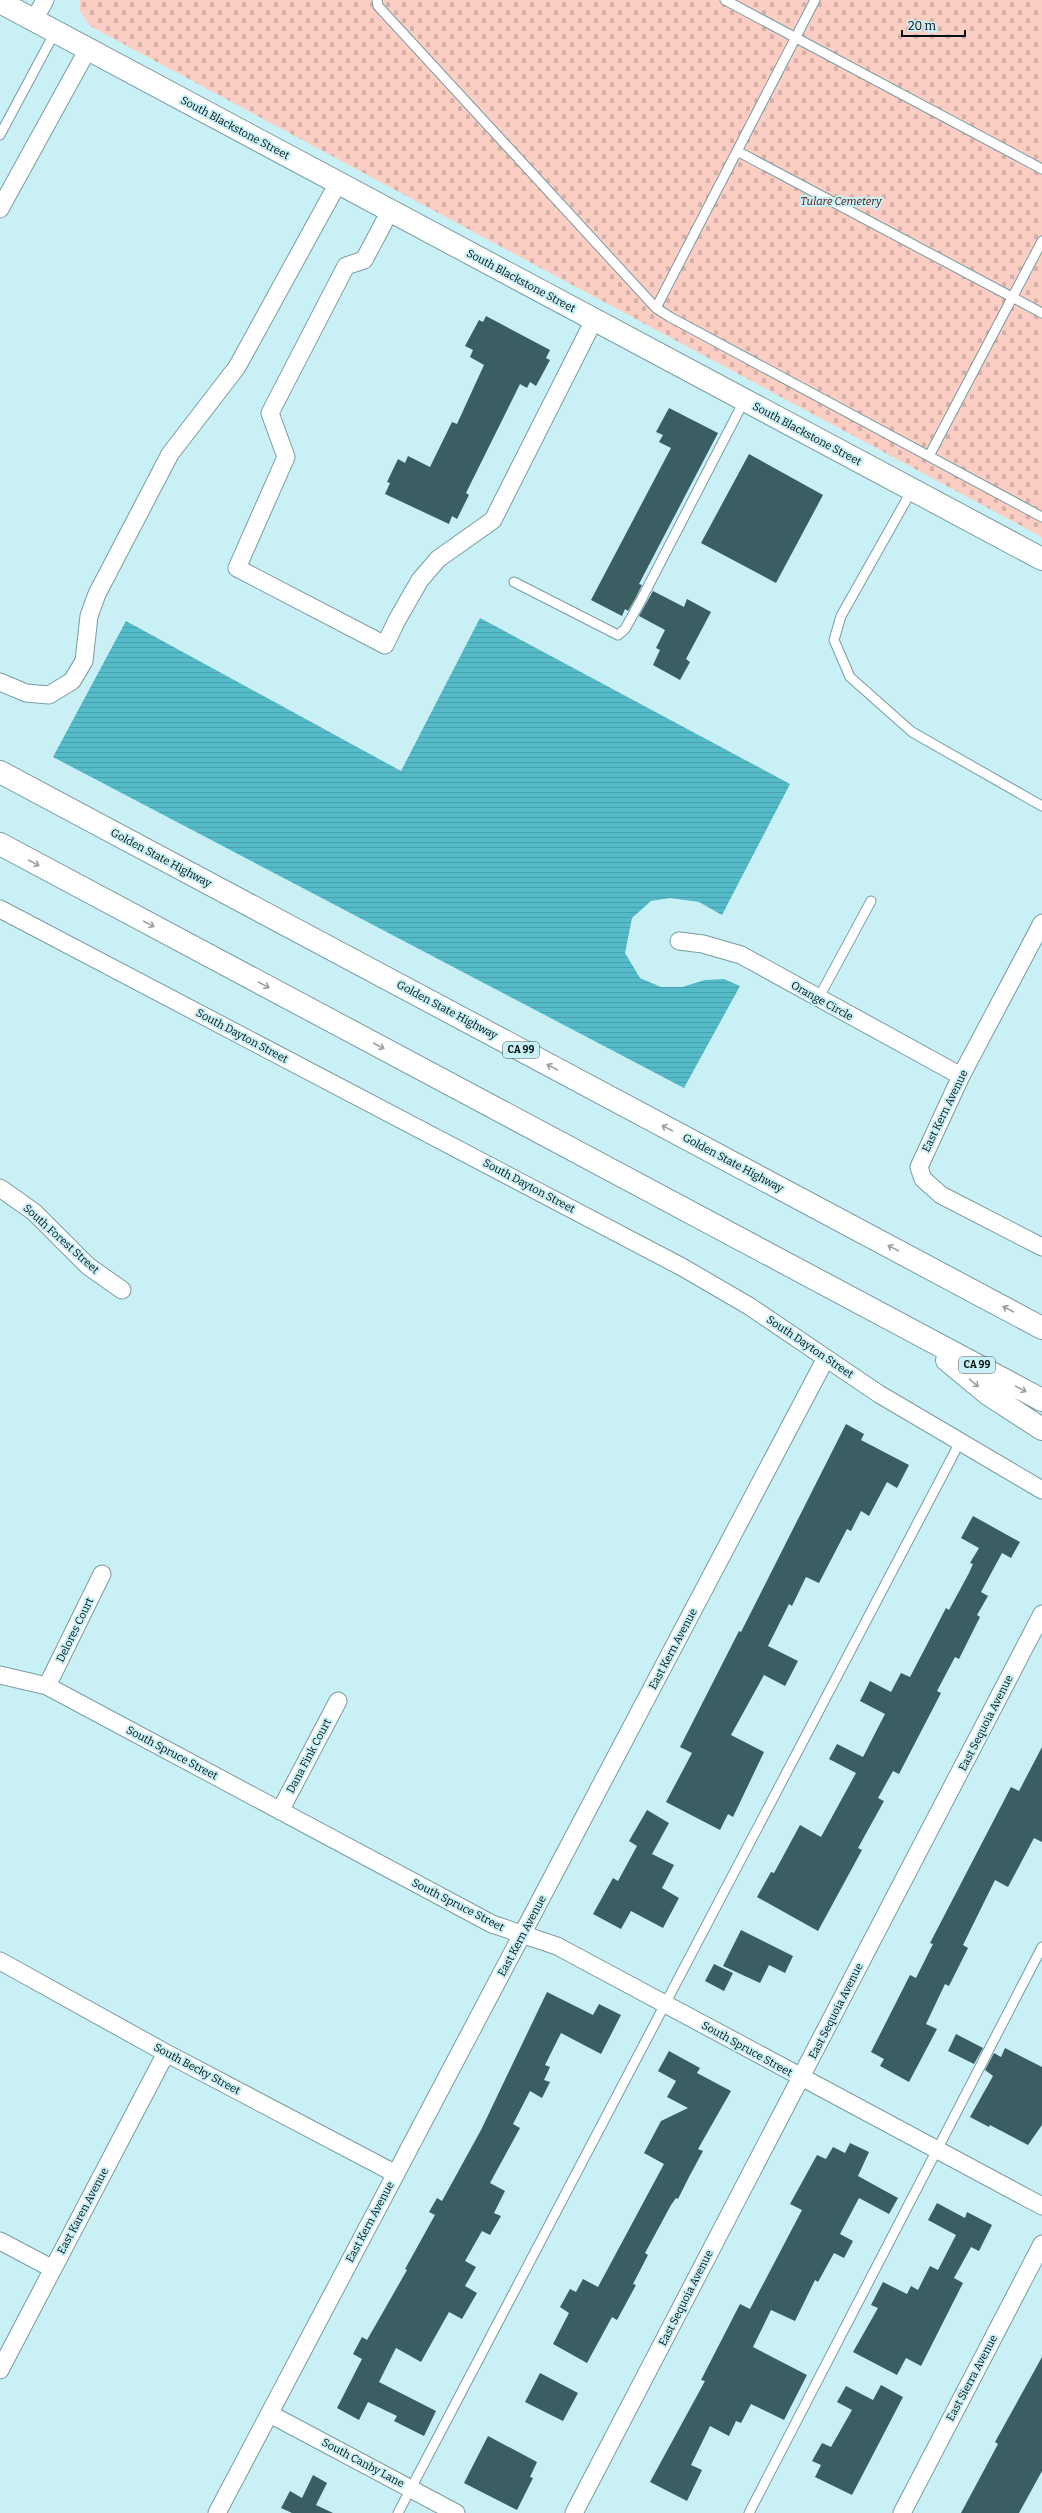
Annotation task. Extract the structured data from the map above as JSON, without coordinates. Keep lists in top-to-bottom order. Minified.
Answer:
{"streets":{"main road":["South Blackstone Street","Golden State Highway","CA 99"],"street":["Orange Circle","South Dayton Street","East Kern Avenue","South Forest Street","Delores Court","East Sequoia Avenue","South Spruce Street","Dana Fink Court","South Becky Street","East Karen Avenue","East Sierra Avenue","South Canby Lane"]},"crossings":[["Orange Circle","East Kern Avenue"],["South Dayton Street","East Kern Avenue"],["East Kern Avenue","South Spruce Street"],["East Kern Avenue","South Becky Street"],["East Kern Avenue","South Canby Lane"],["Delores Court","South Spruce Street"],["East Sequoia Avenue","South Spruce Street"],["South Spruce Street","Dana Fink Court"],["South Becky Street","East Karen Avenue"]],"parks":["Tulare Cemetery"],"scale_bar":"20 m"}
